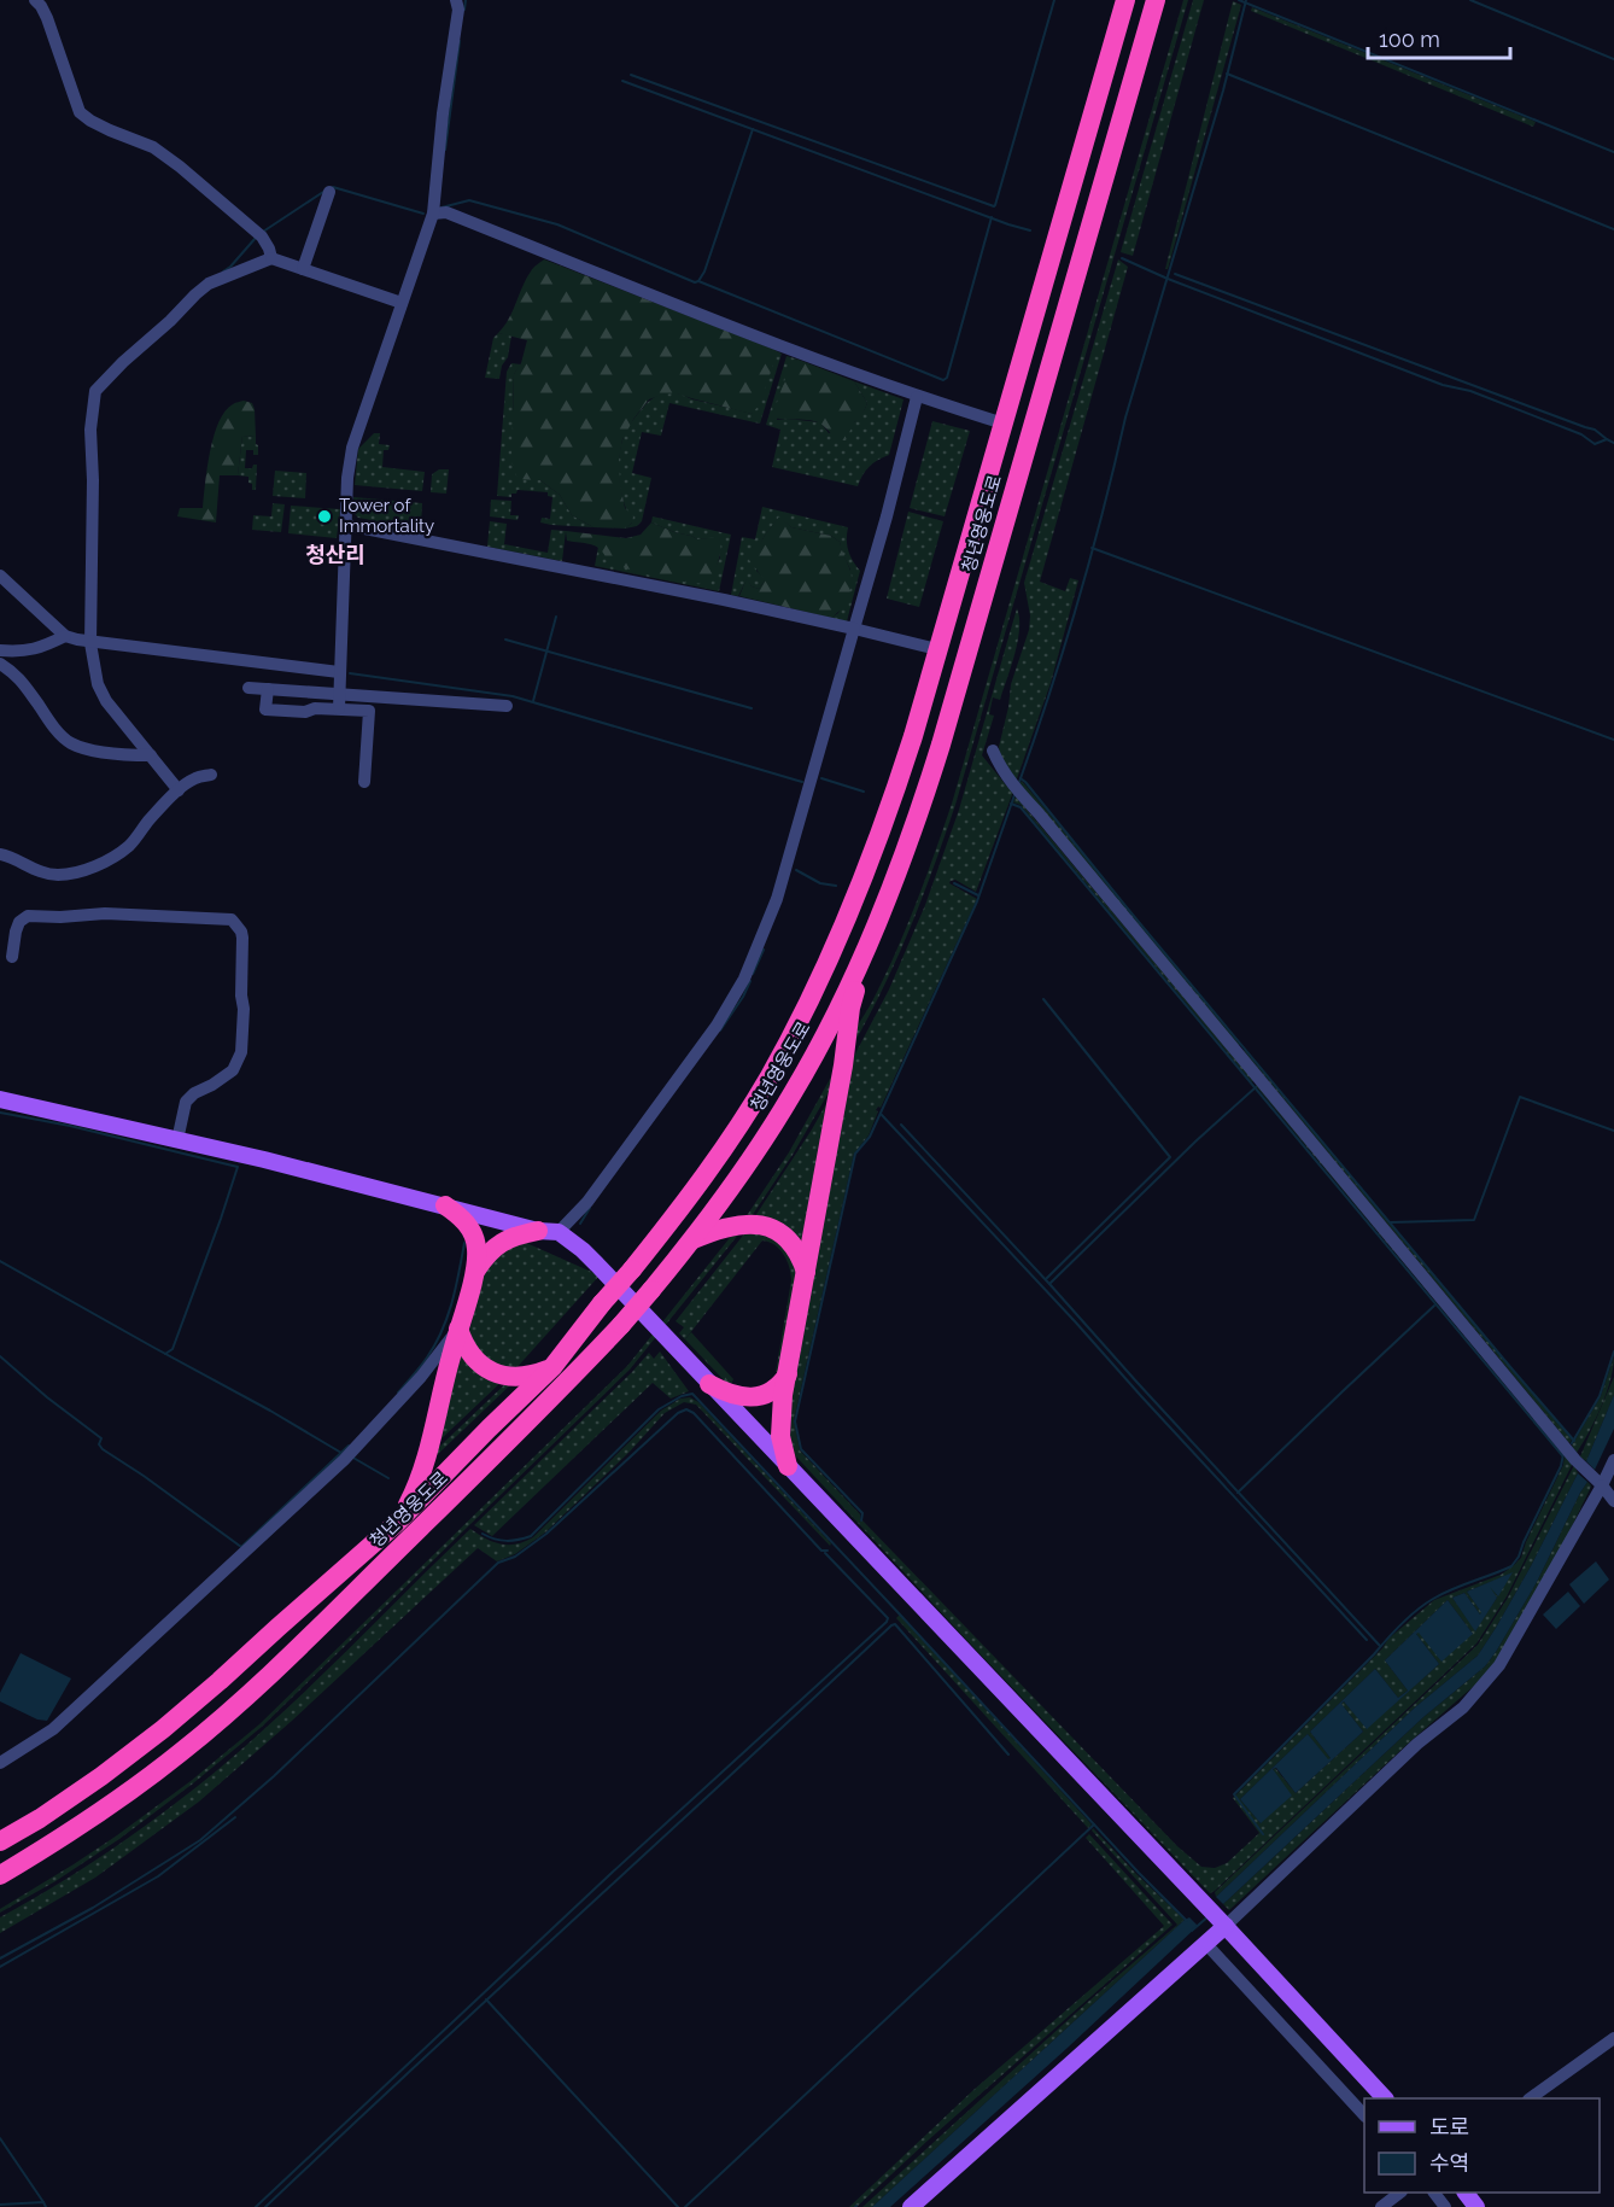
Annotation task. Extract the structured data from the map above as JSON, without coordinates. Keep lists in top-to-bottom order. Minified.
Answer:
{"streets":{"highway":["청년영웅도로"]},"districts":["청산리"],"places":["Tower of Immortality"],"legend":["도로","수역"],"scale_bar":"100 m"}
